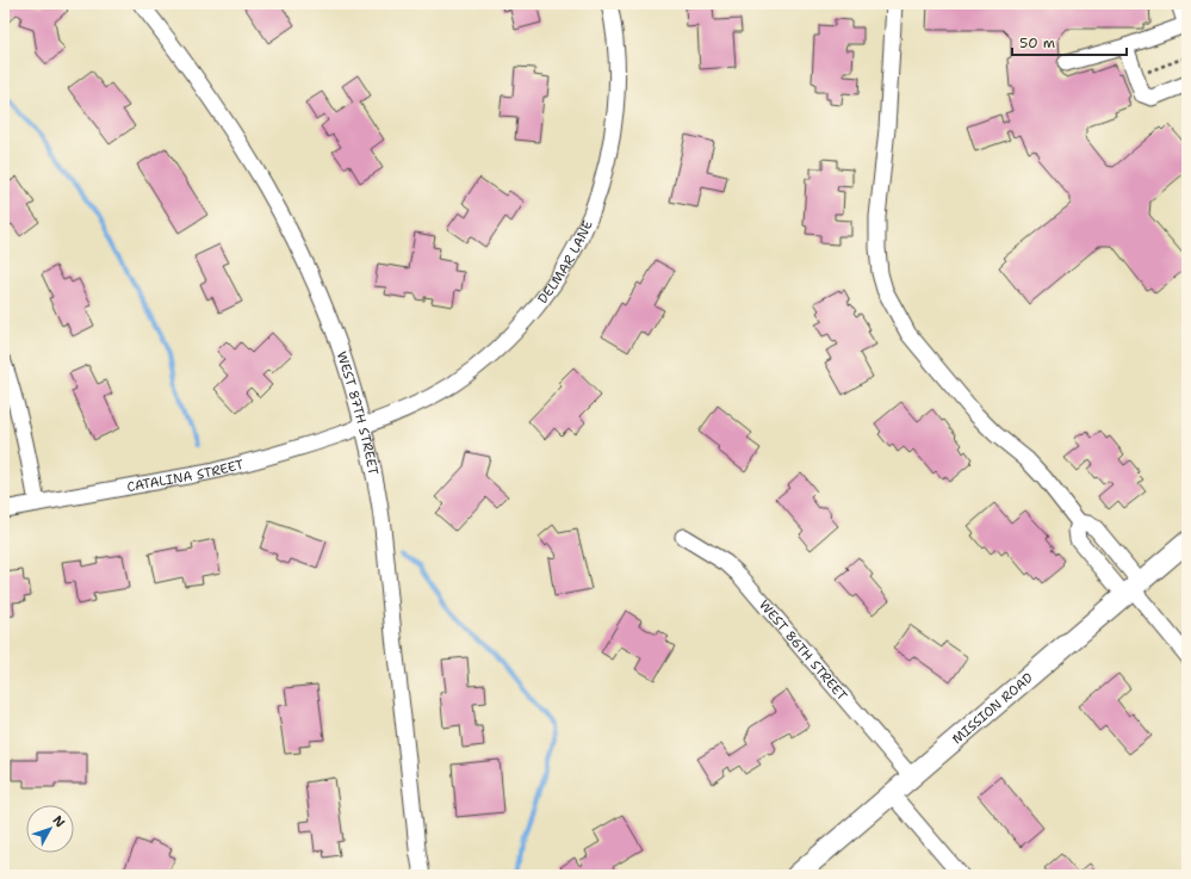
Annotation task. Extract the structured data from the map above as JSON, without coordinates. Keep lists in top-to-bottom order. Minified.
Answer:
{"streets":{"main road":["MISSION ROAD"],"street":["DELMAR LANE","WEST 87TH STREET","CATALINA STREET","WEST 86TH STREET"]},"crossings":[["DELMAR LANE","WEST 87TH STREET"],["DELMAR LANE","CATALINA STREET"],["WEST 87TH STREET","CATALINA STREET"],["WEST 86TH STREET","MISSION ROAD"]],"scale_bar":"50 m","north":"top right"}
